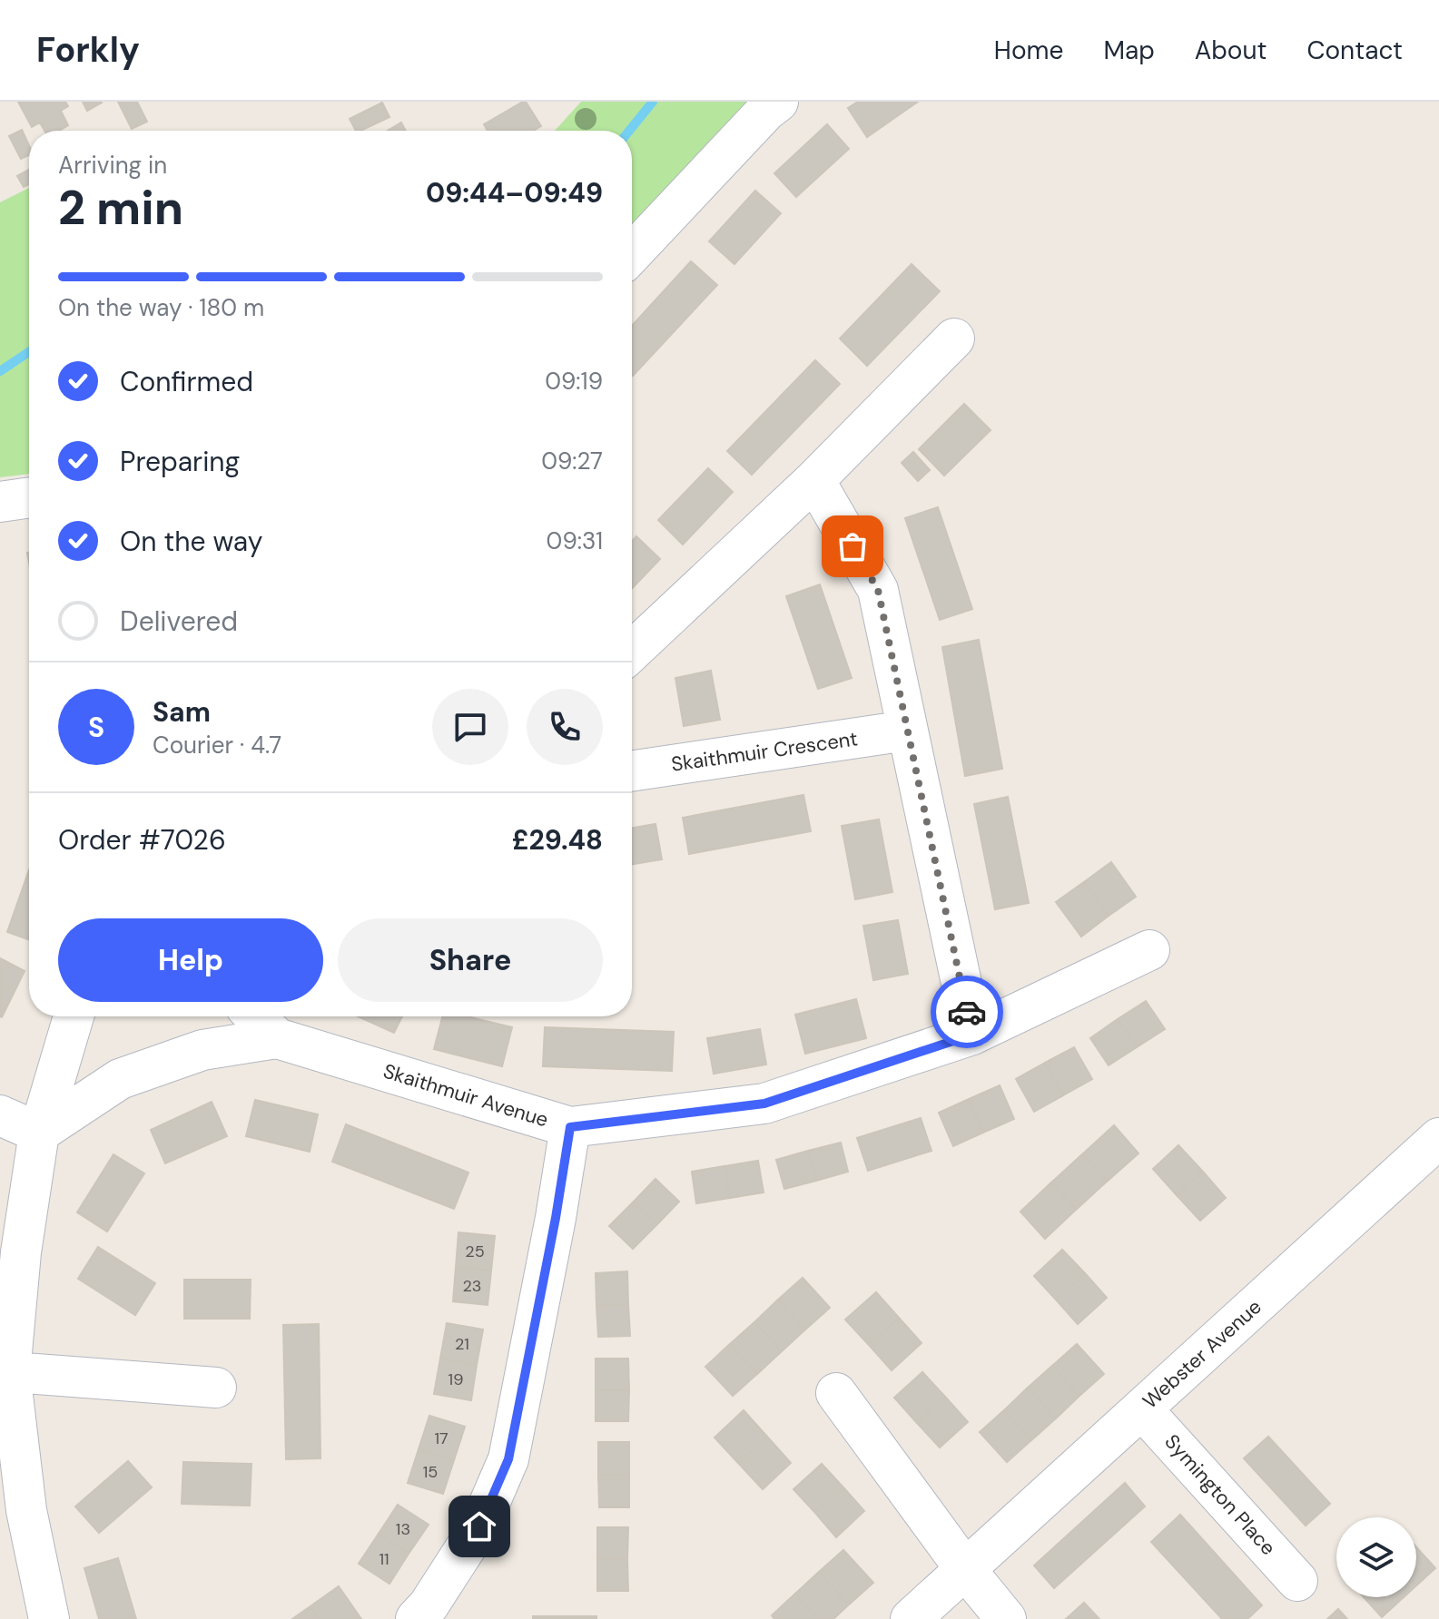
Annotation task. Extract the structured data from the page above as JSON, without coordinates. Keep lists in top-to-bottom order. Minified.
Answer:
{"streets":{"street":["Skaithmuir Crescent","Skaithmuir Avenue","Webster Avenue","Symington Place"]},"crossings":[["Webster Avenue","Symington Place"]],"house_numbers":["25","23","21","19","17","15","13","11"],"page":{"header":"Forkly","nav":["Home","Map","About","Contact"],"heading":["2 min","Arriving in","09:44–09:49"],"panel":["Sam","Courier · 4.7","Order #7026","£29.48"],"bar":"On the way · 180 m","list":[["Confirmed","09:19"],["Preparing","09:27"],["On the way","09:31"],"Delivered"],"round":"S","buttons":["Help","Share"]}}
